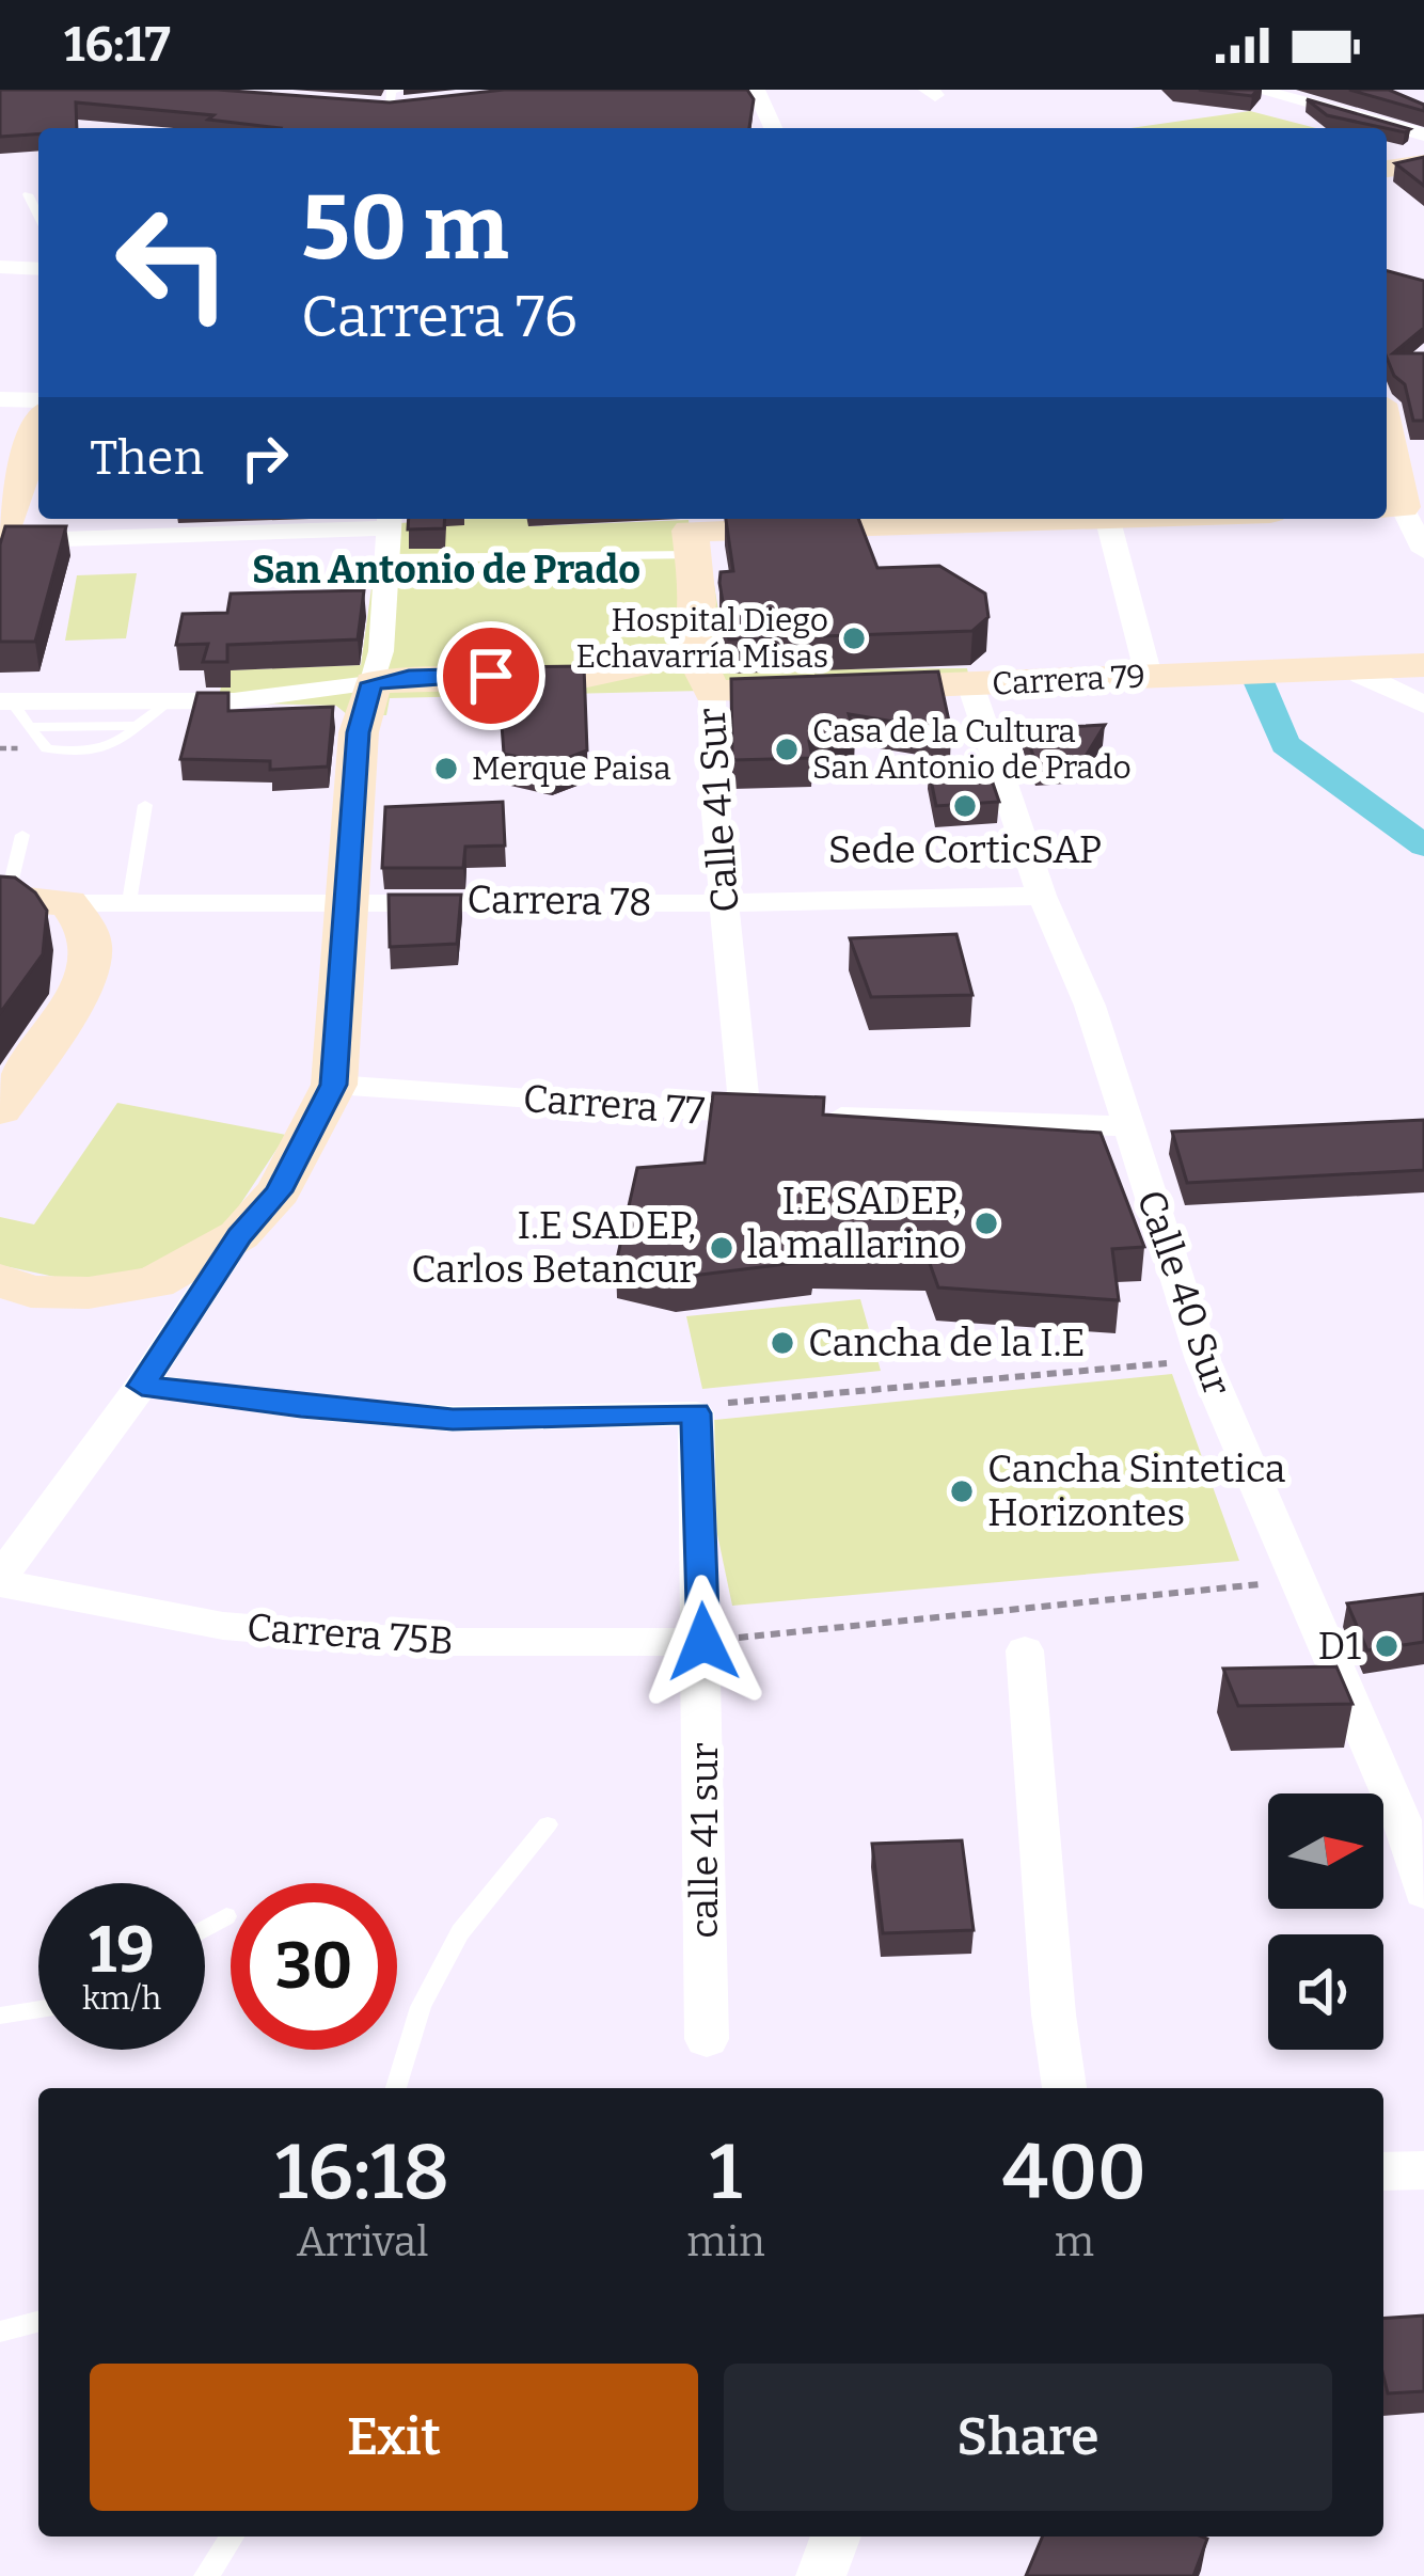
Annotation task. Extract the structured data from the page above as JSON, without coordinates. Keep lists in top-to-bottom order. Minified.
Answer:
{"streets":{"main road":["Carrera 79","Calle 41 Sur","Carrera 78"],"street":["Carrera 77","Calle 40 Sur","Carrera 75B","calle 41 sur"]},"crossings":[["Carrera 79","Calle 41 Sur"],["Carrera 79","Calle 40 Sur"],["Calle 41 Sur","Carrera 78"],["Calle 41 Sur","Carrera 77"],["Carrera 78","Calle 40 Sur"],["Carrera 77","Calle 40 Sur"],["Carrera 75B","calle 41 sur"]],"districts":["San Antonio de Prado"],"places":["Hospital Diego Echavarría Misas","Casa de la Cultura San Antonio de Prado","Merque Paisa","Sede CorticSAP","I.E SADEP, la mallarino","I.E SADEP, Carlos Betancur","Cancha de la I.E","Cancha Sintetica Horizontes","D1"],"north":"right","page":{"status":"16:17","turn":["50 m","Carrera 76"],"then":"Then","speed":"19 km/h","limit":"30","eta":["16:18","Arrival","1","min","400","m"],"buttons":["Exit","Share"]}}
